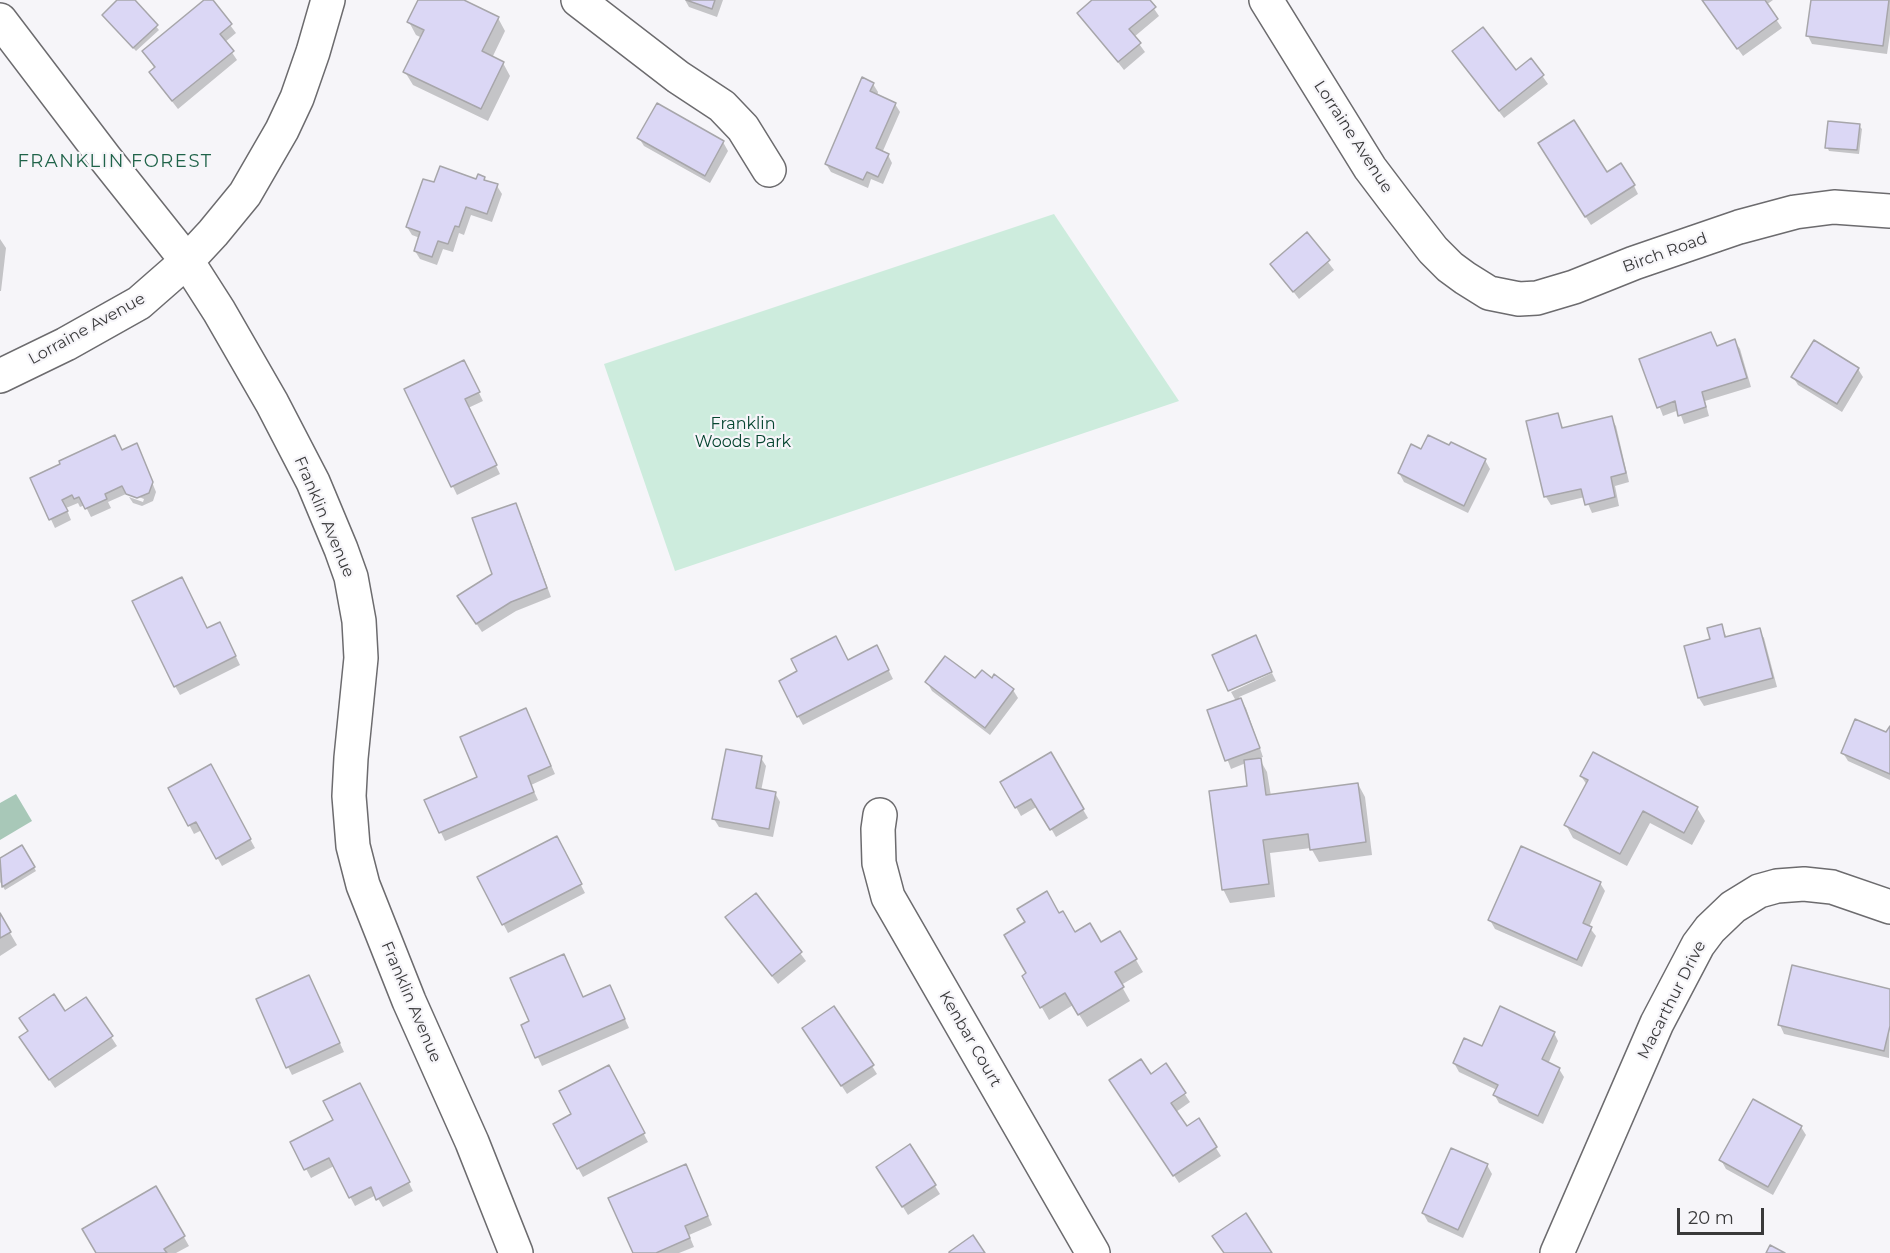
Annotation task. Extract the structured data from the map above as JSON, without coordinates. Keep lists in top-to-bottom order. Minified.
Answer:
{"streets":{"street":["Lorraine Avenue","Birch Road","Franklin Avenue","Macarthur Drive","Kenbar Court"]},"crossings":[["Lorraine Avenue","Birch Road"],["Lorraine Avenue","Franklin Avenue"]],"districts":["FRANKLIN FOREST"],"parks":["Franklin Woods Park"],"scale_bar":"20 m"}
